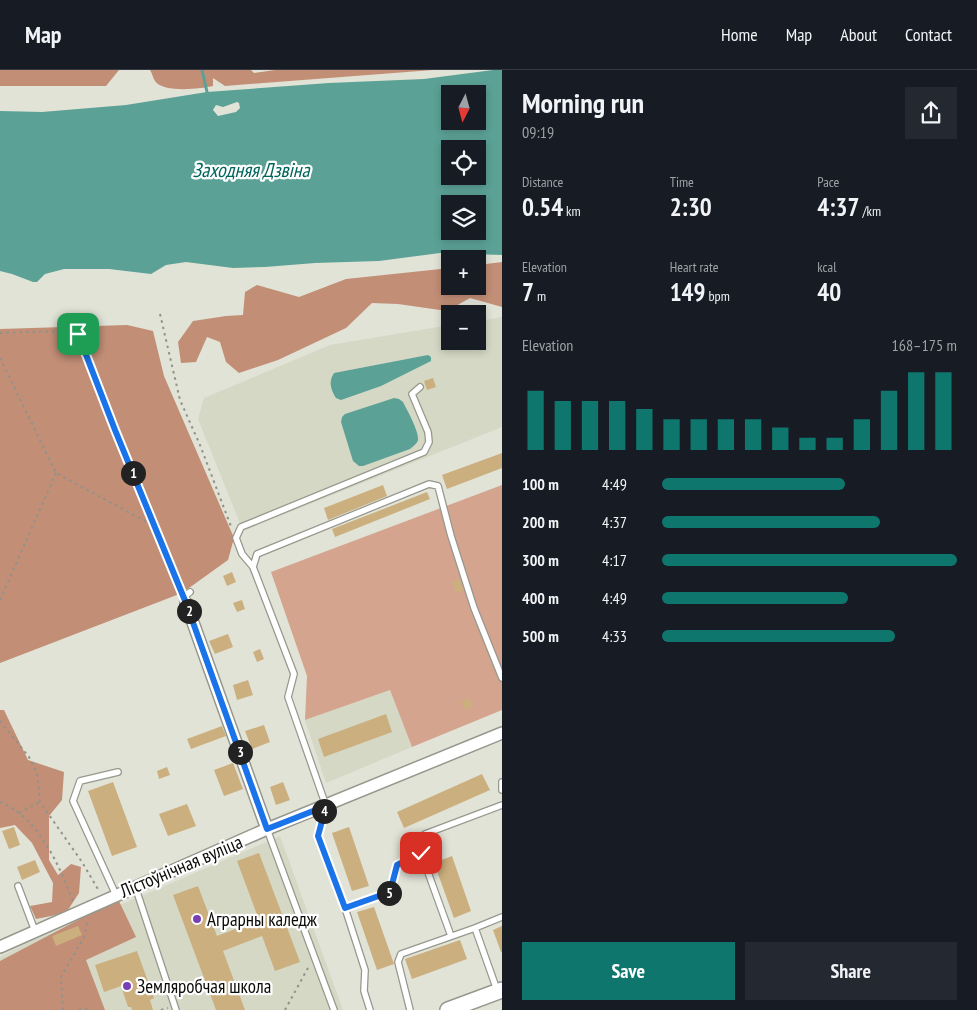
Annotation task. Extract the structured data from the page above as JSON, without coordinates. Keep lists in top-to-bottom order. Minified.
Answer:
{"streets":{"street":["Лістоўнічная вуліца"]},"water":["Заходняя Дзвіна"],"places":["Аграрны каледж","Земляробчая школа"],"north":"bottom","page":{"header":"Map","nav":["Home","Map","About","Contact"],"heading":["Morning run","09:19"],"map_buttons":["+","−"],"stats":[["Distance","0.54 km"],["Time","2:30"],["Pace","4:37 /km"],["Elevation","7 m"],["Heart rate","149 bpm"],["kcal","40"]],"chart":["Elevation","168–175 m"],"pins":["1","2","3","4","5"],"list":[{"name":"100 m","note":"4:49"},{"name":"200 m","note":"4:37"},{"name":"300 m","note":"4:17"},{"name":"400 m","note":"4:49"},{"name":"500 m","note":"4:33"}],"buttons":["Save","Share"]}}
